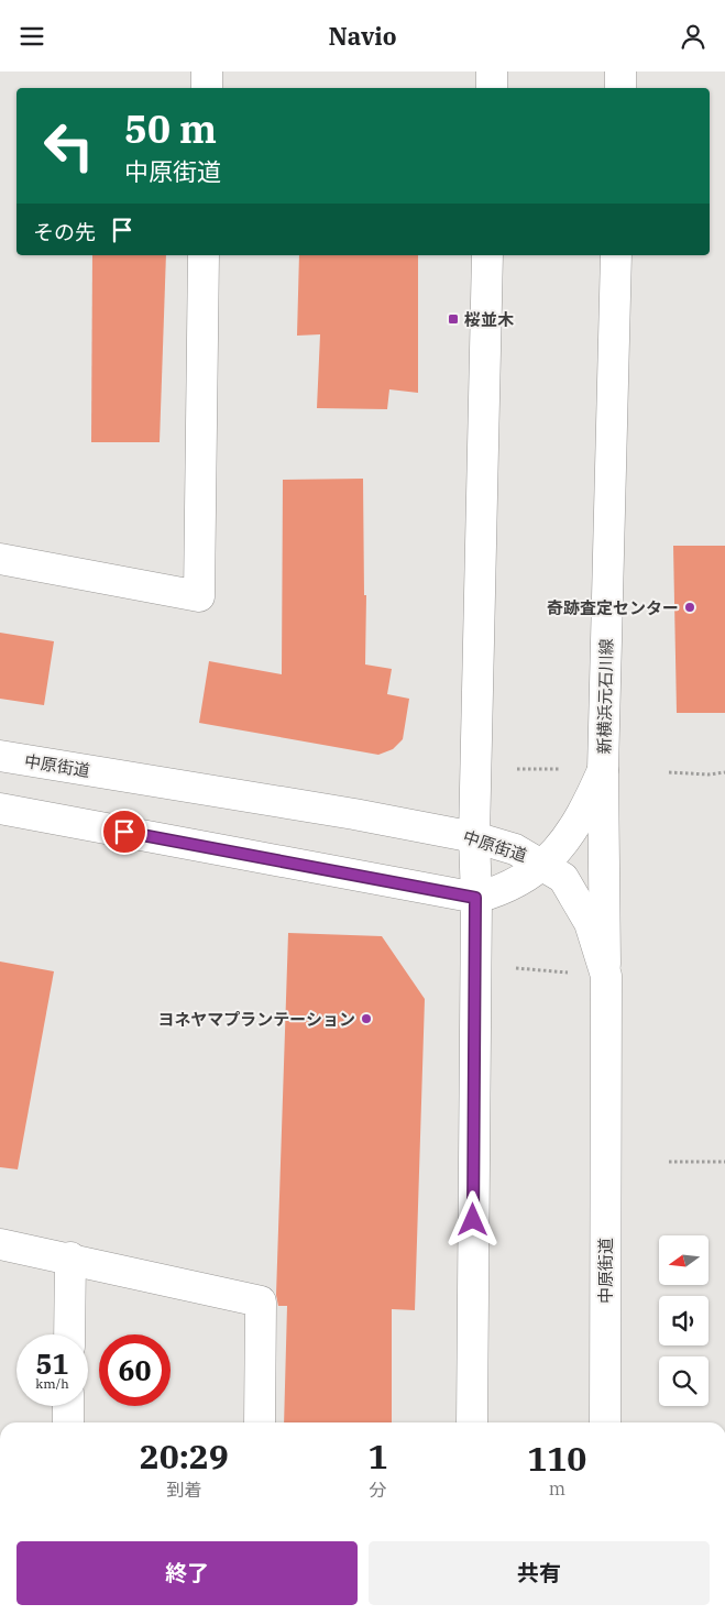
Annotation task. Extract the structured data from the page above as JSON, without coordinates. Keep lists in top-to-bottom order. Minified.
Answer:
{"streets":{"street":["新横浜元石川線","中原街道"]},"crossings":[["新横浜元石川線","中原街道"]],"places":{"transit":["桜並木"],"other":["奇跡査定センター","ヨネヤマプランテーション"]},"north":"left","page":{"header":"Navio","turn":["50 m","中原街道"],"then":"その先","speed":"51 km/h","limit":"60","eta":["20:29","到着","1","分","110","m"],"buttons":["終了","共有"]}}
